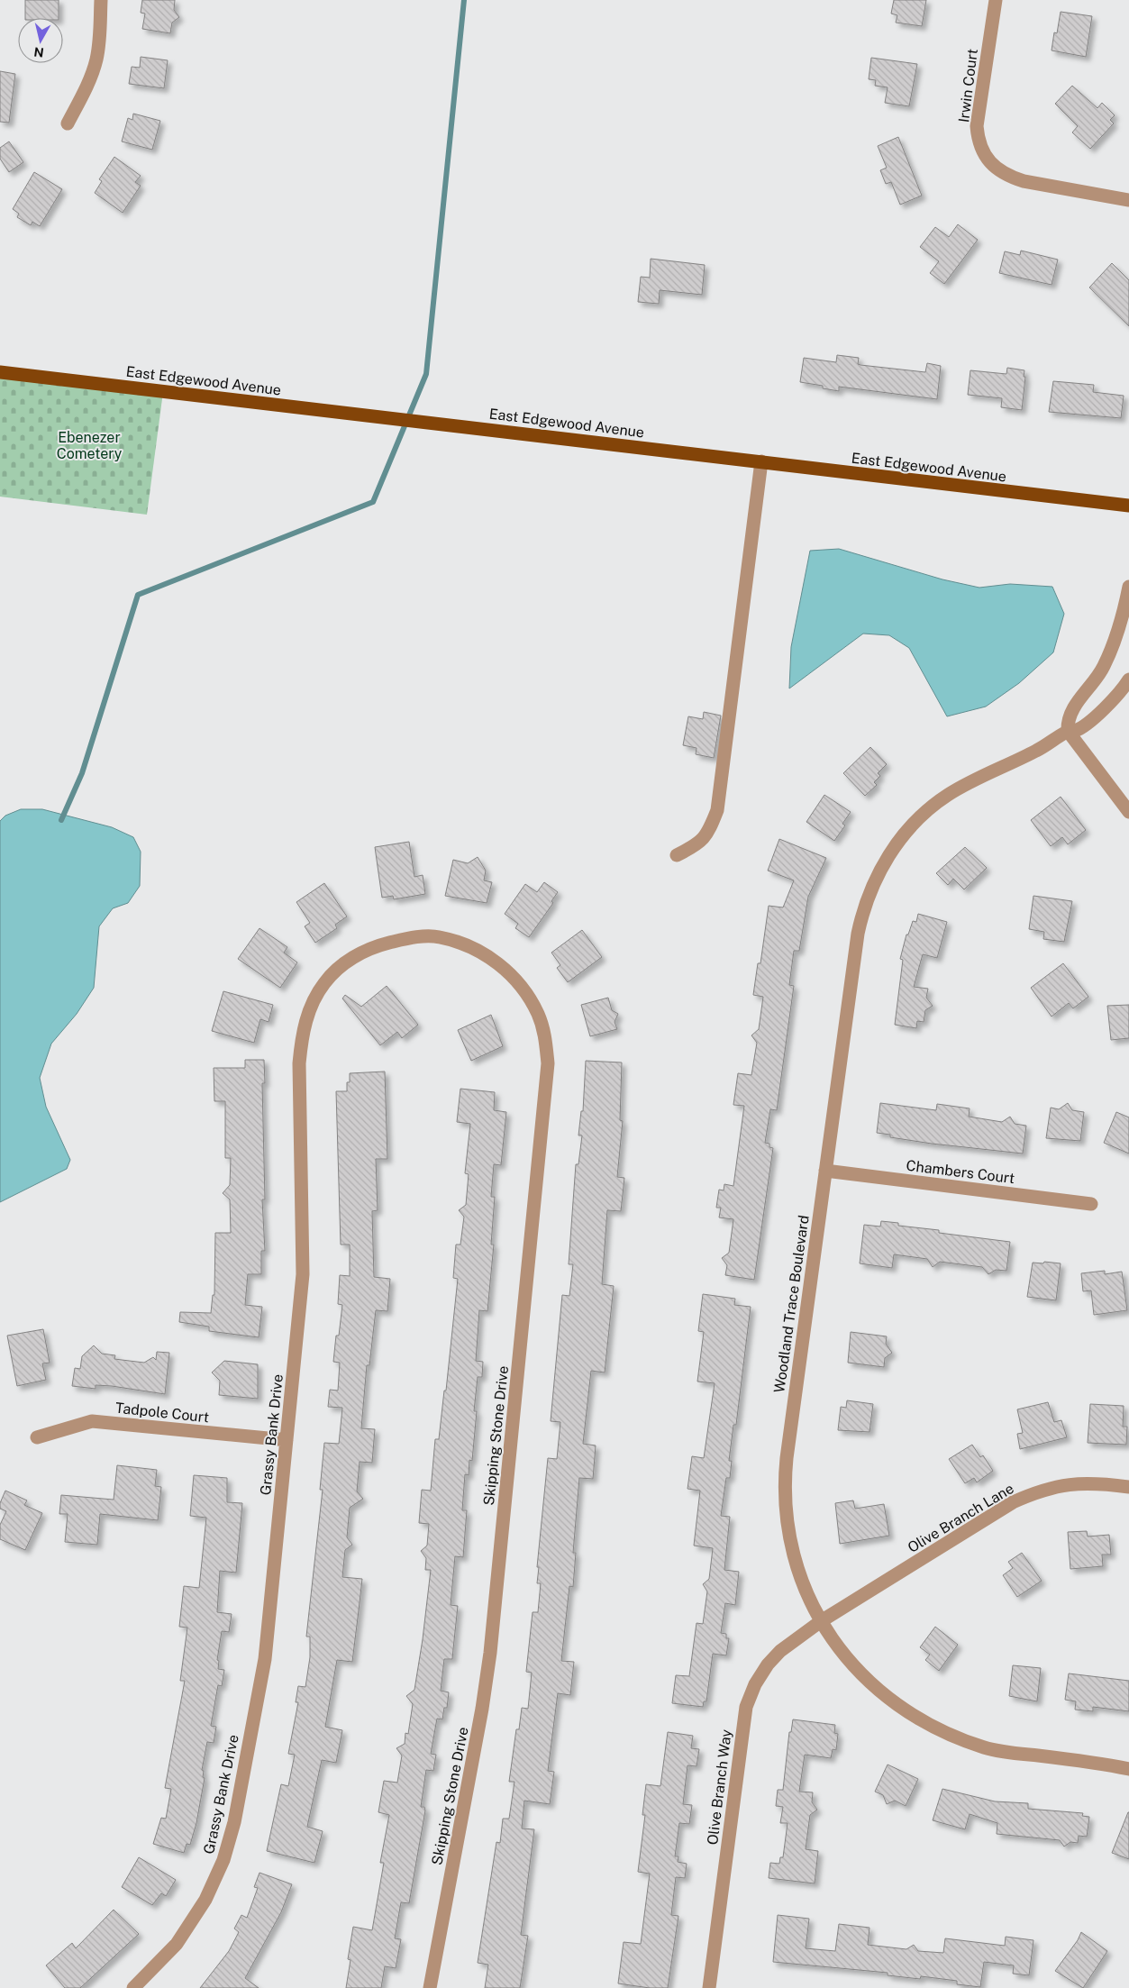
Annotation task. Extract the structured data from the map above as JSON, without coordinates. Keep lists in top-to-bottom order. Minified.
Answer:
{"streets":{"main road":["East Edgewood Avenue"],"street":["Irwin Court","Chambers Court","Woodland Trace Boulevard","Tadpole Court","Grassy Bank Drive","Skipping Stone Drive","Olive Branch Lane","Olive Branch Way"]},"crossings":[["Chambers Court","Woodland Trace Boulevard"],["Woodland Trace Boulevard","Olive Branch Lane"],["Woodland Trace Boulevard","Olive Branch Way"],["Tadpole Court","Grassy Bank Drive"],["Grassy Bank Drive","Skipping Stone Drive"],["Olive Branch Lane","Olive Branch Way"]],"parks":["Ebenezer Cometery"],"north":"bottom"}
